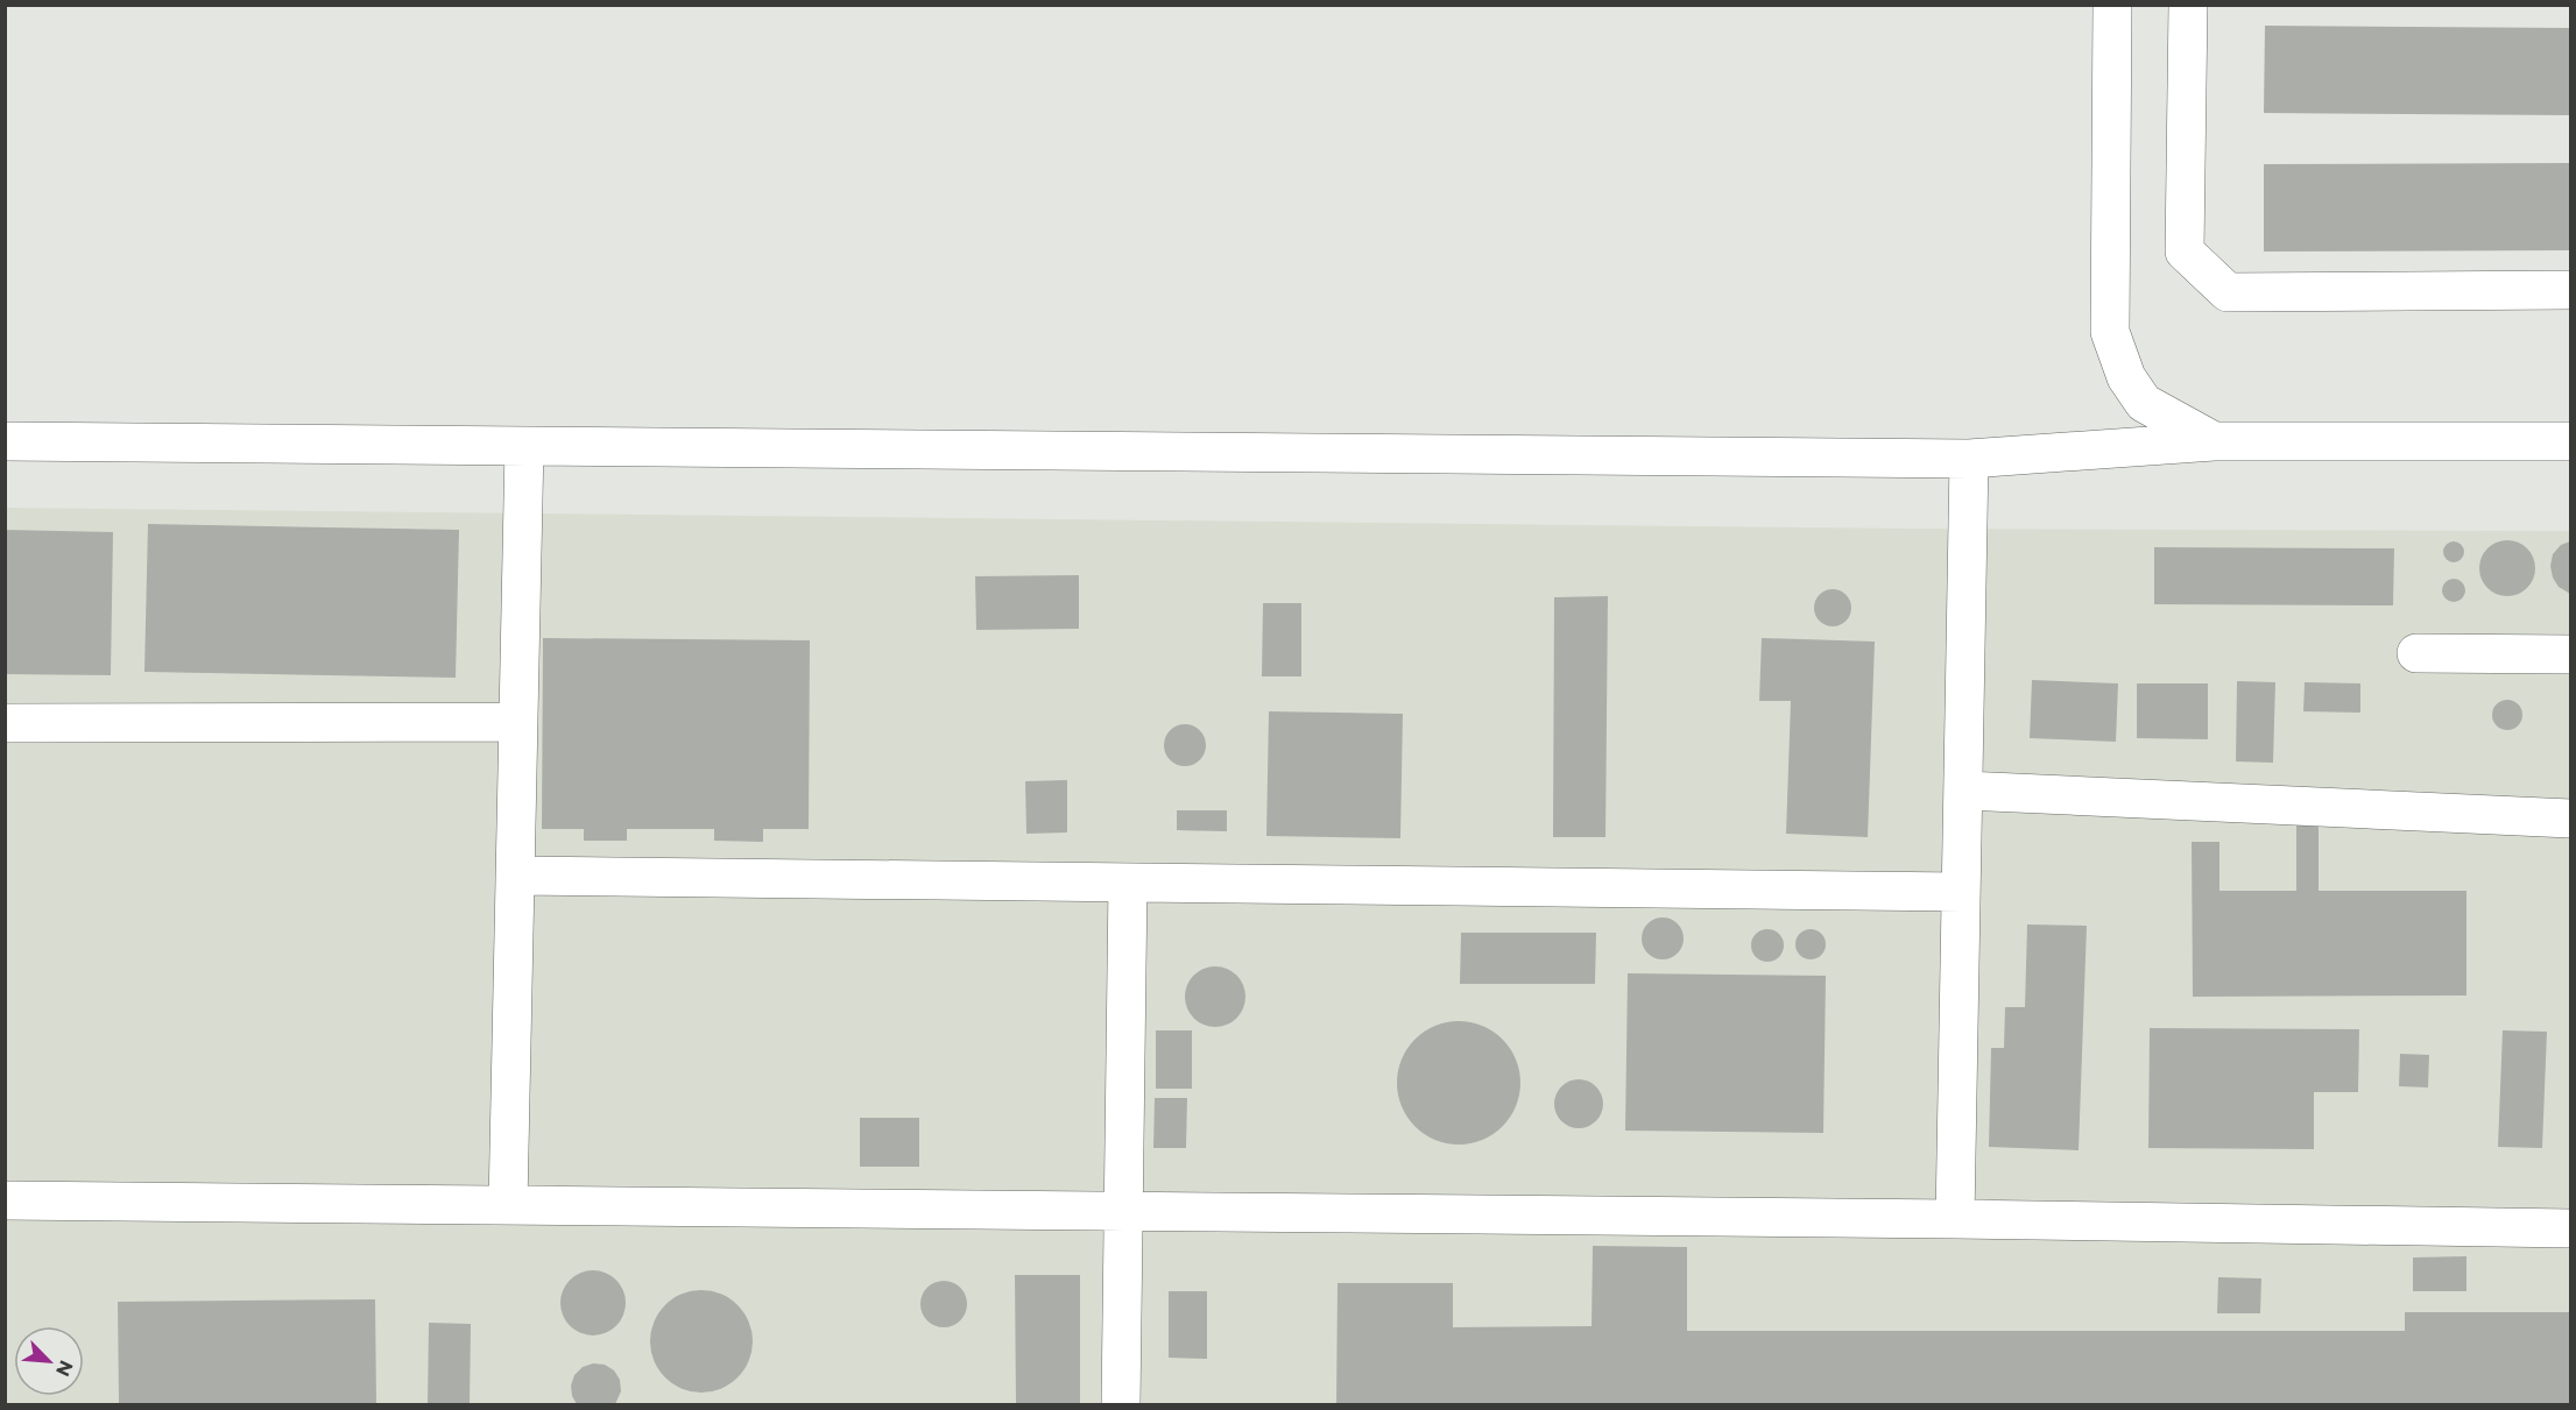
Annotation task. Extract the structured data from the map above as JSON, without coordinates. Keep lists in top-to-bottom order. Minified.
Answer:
{"north":"bottom right"}
